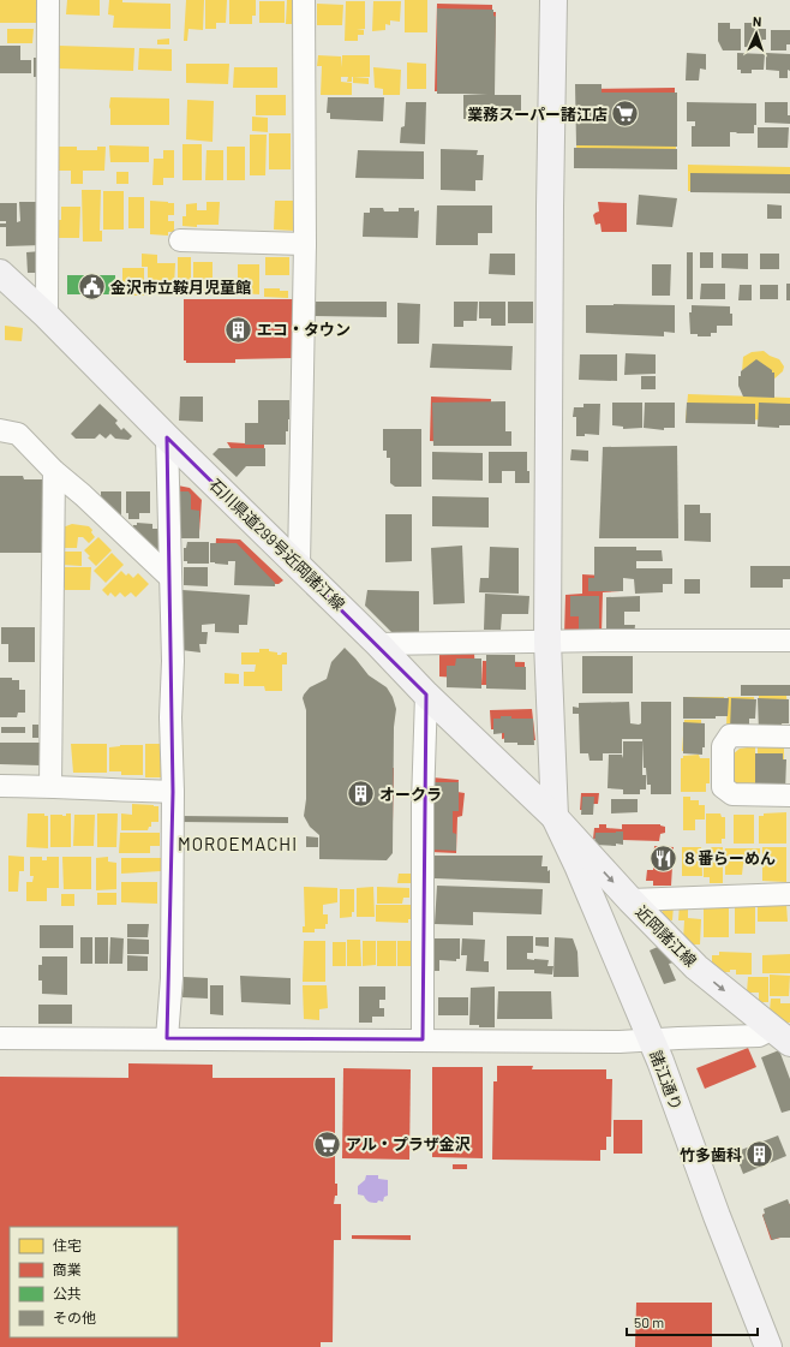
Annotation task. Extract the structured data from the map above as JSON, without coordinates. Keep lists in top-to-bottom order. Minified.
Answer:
{"streets":{"street":["石川県道299号近岡諸江線","近岡諸江線","諸江通り"]},"crossings":[["石川県道299号近岡諸江線","近岡諸江線"],["石川県道299号近岡諸江線","諸江通り"],["近岡諸江線","諸江通り"]],"one_way":["近岡諸江線"],"districts":["MOROEMACHI"],"places":{"supermarket":["業務スーパー諸江店","アル・プラザ金沢"],"public building":["金沢市立鞍月児童館"],"building":["エコ・タウン","オークラ","竹多歯科"],"restaurant":["８番らーめん"]},"legend":["住宅","商業","公共","その他"],"scale_bar":"50 m","north":"top"}
